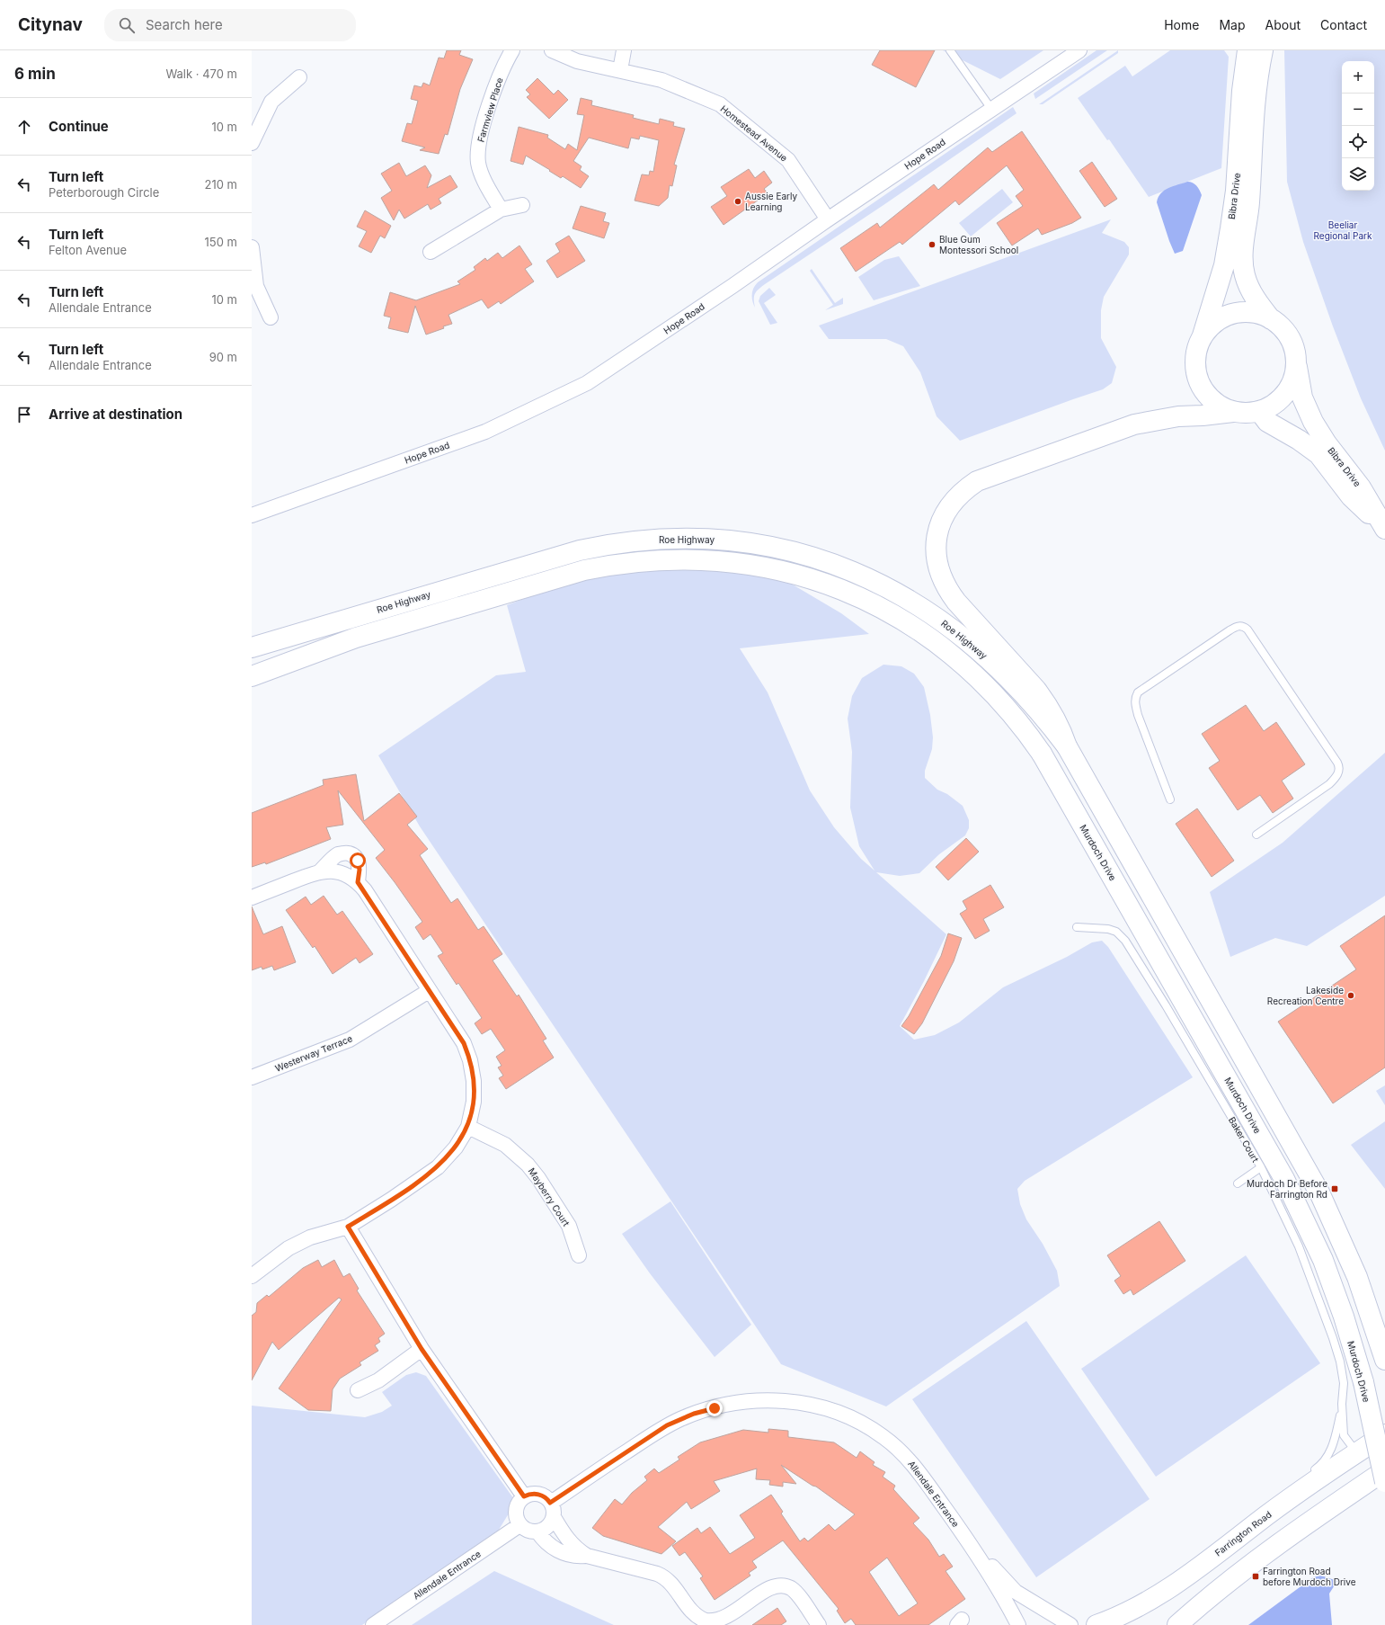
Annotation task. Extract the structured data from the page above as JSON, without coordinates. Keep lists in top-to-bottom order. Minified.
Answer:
{"streets":{"main road":["Bibra Drive","Roe Highway","Murdoch Drive","Farrington Road"],"street":["Farmview Place","Homestead Avenue","Hope Road","Westerway Terrace","Mayberry Court","Allendale Entrance"],"lane":["Baker Court"]},"crossings":[["Homestead Avenue","Hope Road"]],"parks":["Beeliar Regional Park"],"places":{"other":["Aussie Early Learning","Blue Gum Montessori School","Lakeside Recreation Centre"],"transit":["Murdoch Dr Before Farrington Rd","Farrington Road before Murdoch Drive"]},"page":{"header":"Citynav","search":"Search here","nav":["Home","Map","About","Contact"],"heading":["6 min","Walk · 470 m"],"map_buttons":["+","−"],"list":[["Continue","10 m"],["Turn left","Peterborough Circle","210 m"],["Turn left","Felton Avenue","150 m"],["Turn left","Allendale Entrance","10 m"],["Turn left","Allendale Entrance","90 m"],"Arrive at destination"]}}
